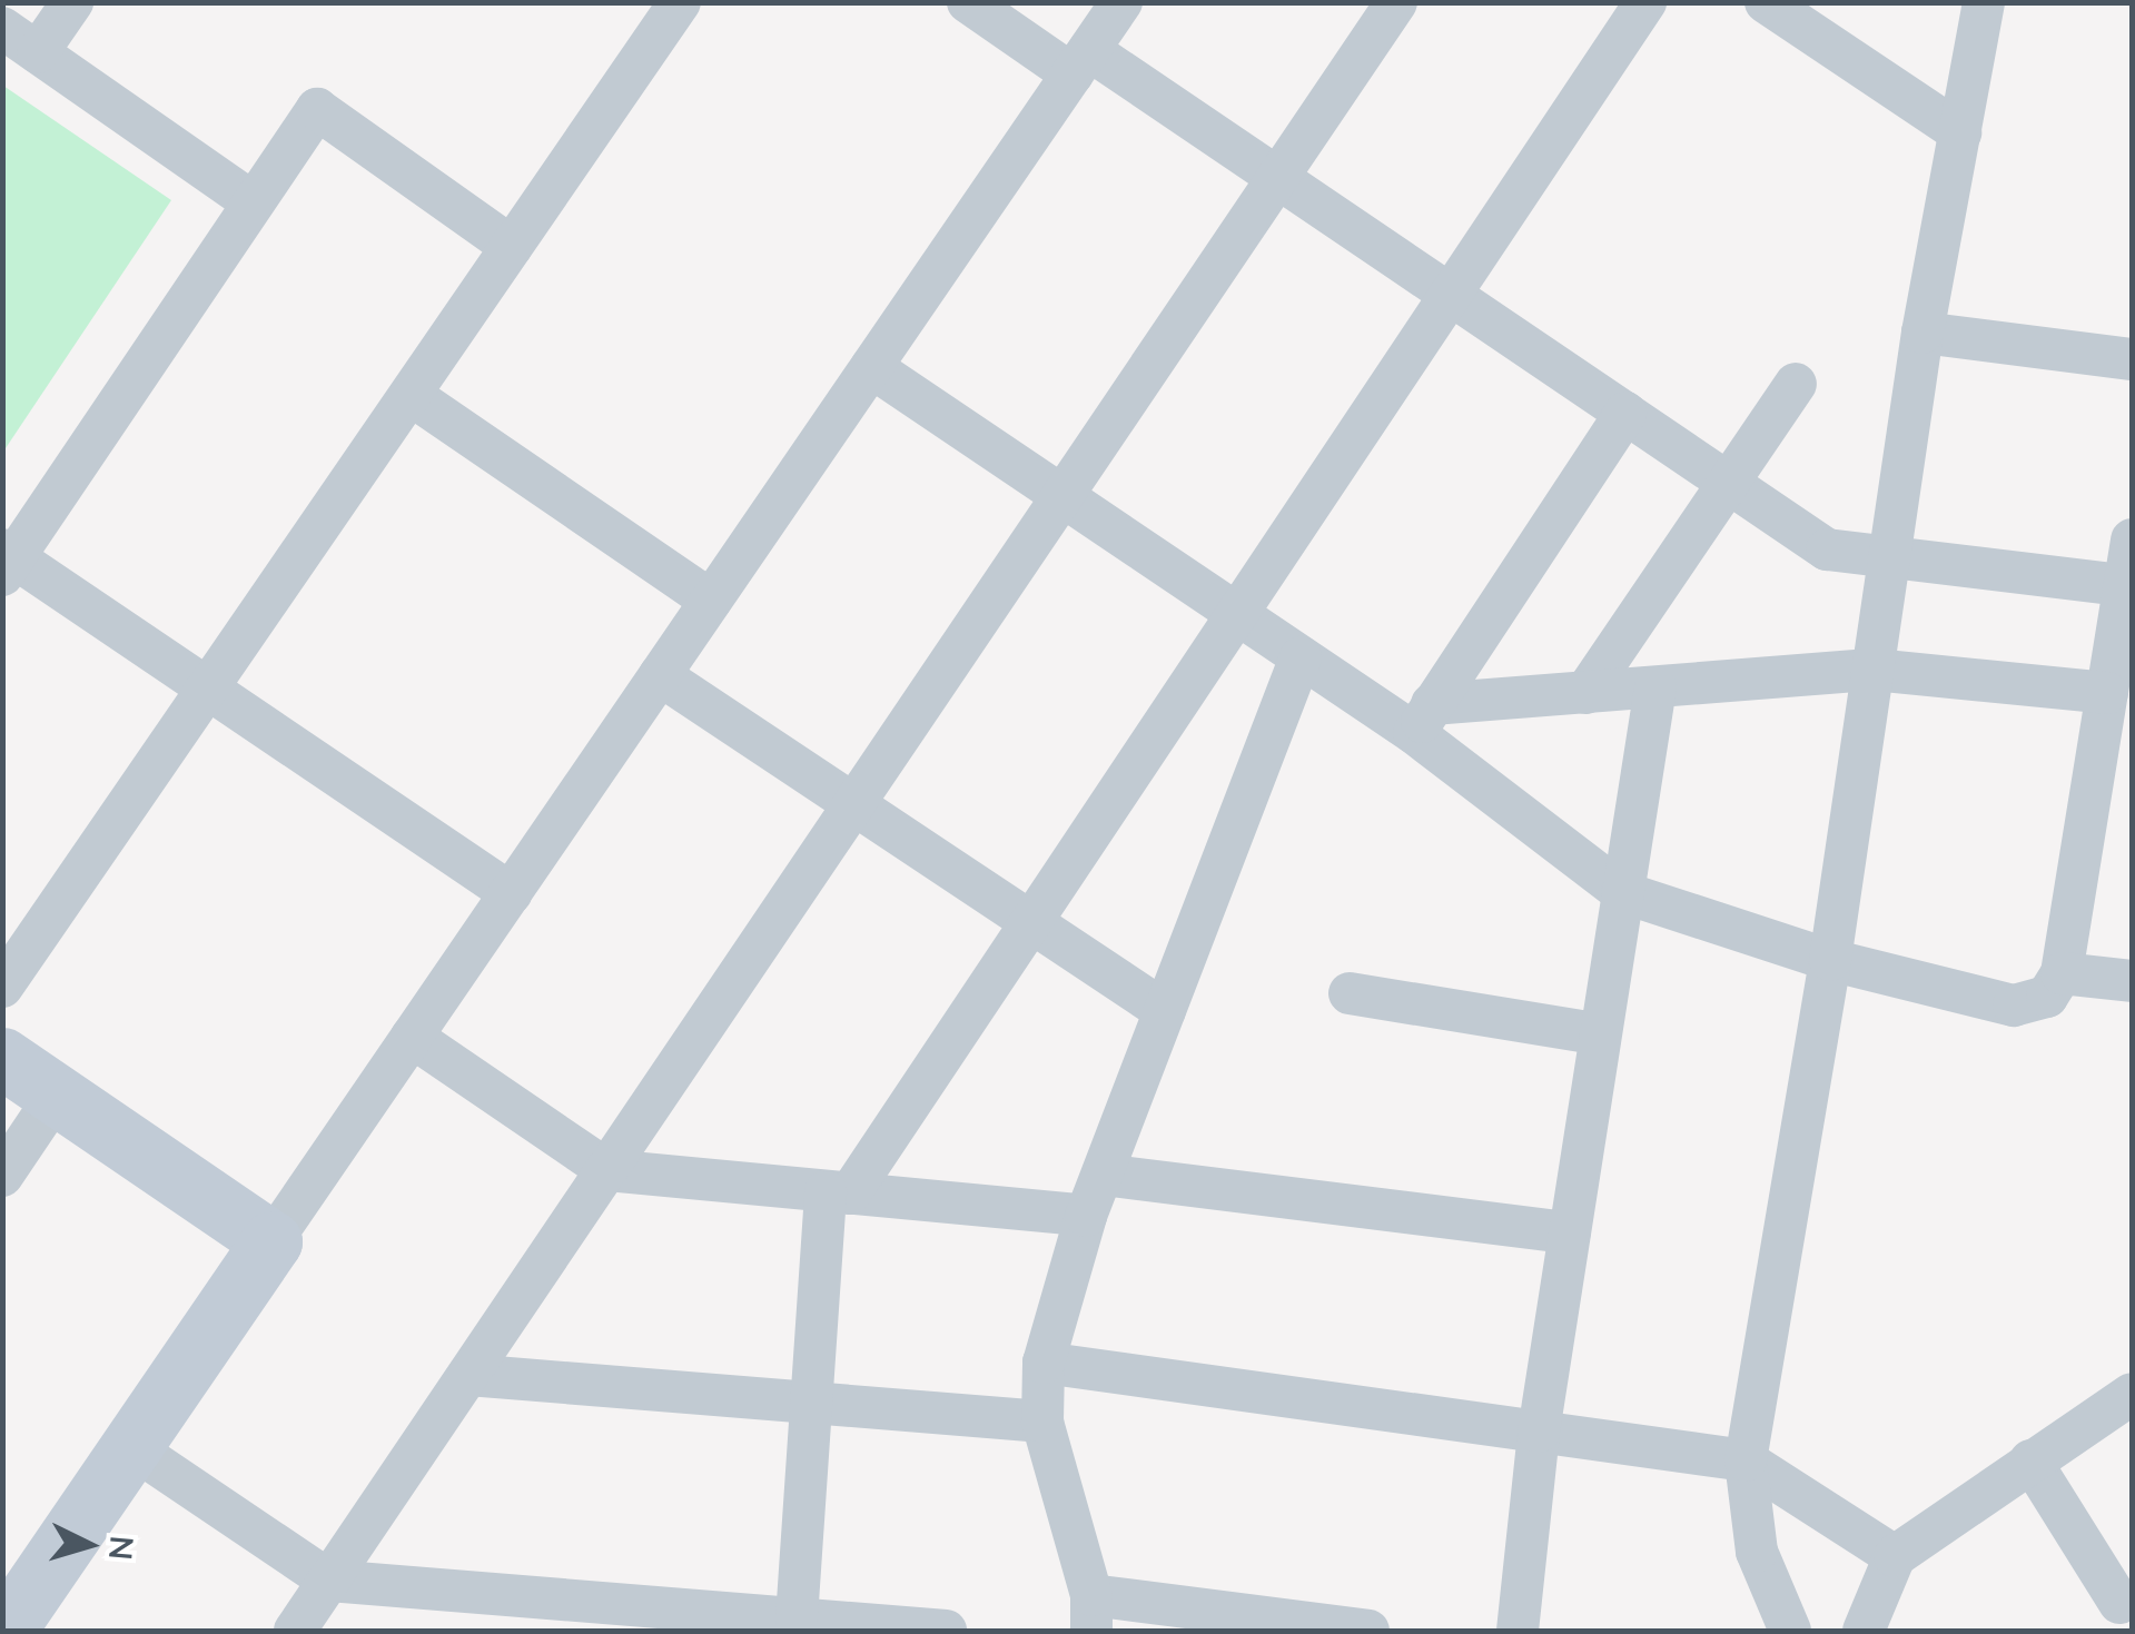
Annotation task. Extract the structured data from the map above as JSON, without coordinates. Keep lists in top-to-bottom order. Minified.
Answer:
{"north":"right"}
